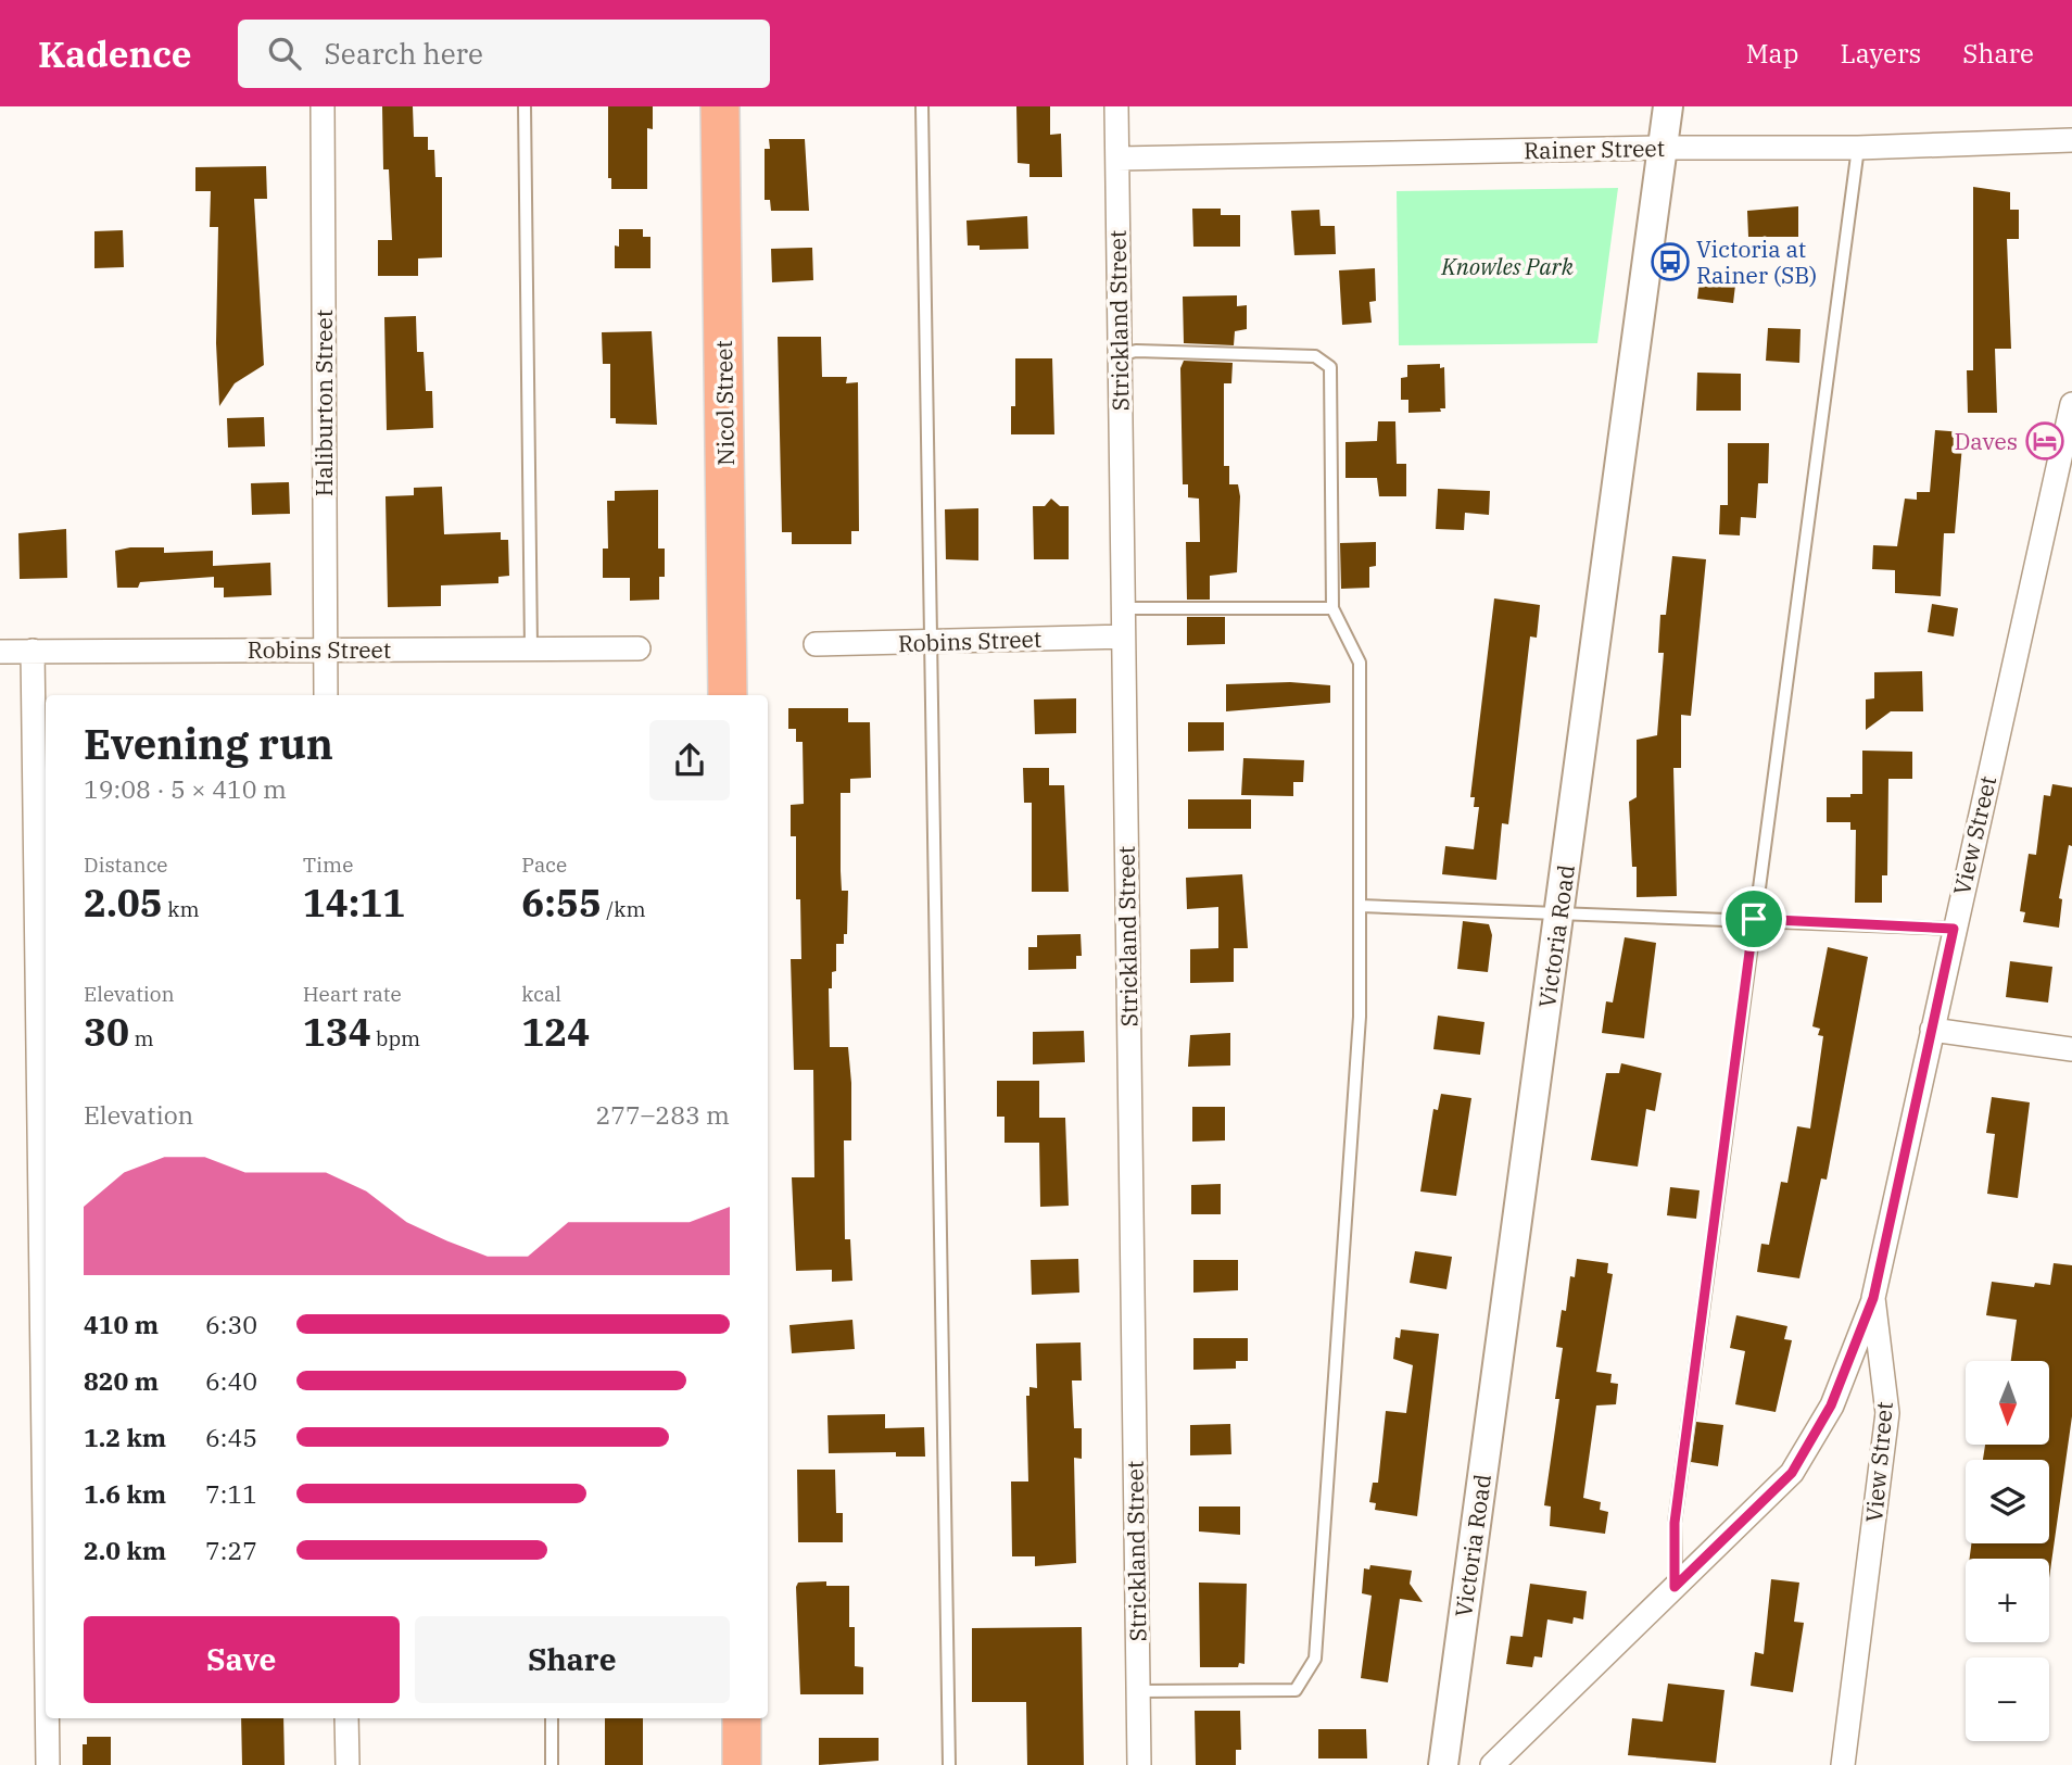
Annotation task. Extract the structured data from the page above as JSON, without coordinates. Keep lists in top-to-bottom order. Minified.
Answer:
{"streets":{"highway":["Nicol Street"],"street":["Rainer Street","Strickland Street","Haliburton Street","Robins Street","View Street","Victoria Road"]},"crossings":[["Rainer Street","Strickland Street"],["Rainer Street","Victoria Road"],["Strickland Street","Robins Street"],["Haliburton Street","Robins Street"]],"parks":["Knowles Park"],"places":{"bus stop":["Victoria at Rainer (SB)"],"hotel":["Daves"]},"north":"bottom","page":{"header":"Kadence","search":"Search here","nav":["Map","Layers","Share"],"heading":["Evening run","19:08 · 5 × 410 m"],"stats":[["Distance","2.05 km"],["Time","14:11"],["Pace","6:55 /km"],["Elevation","30 m"],["Heart rate","134 bpm"],["kcal","124"]],"chart":["Elevation","277–283 m"],"list":[{"name":"410 m","note":"6:30"},{"name":"820 m","note":"6:40"},{"name":"1.2 km","note":"6:45"},{"name":"1.6 km","note":"7:11"},{"name":"2.0 km","note":"7:27"}],"map_buttons":["+","−"],"buttons":["Save","Share"]}}
